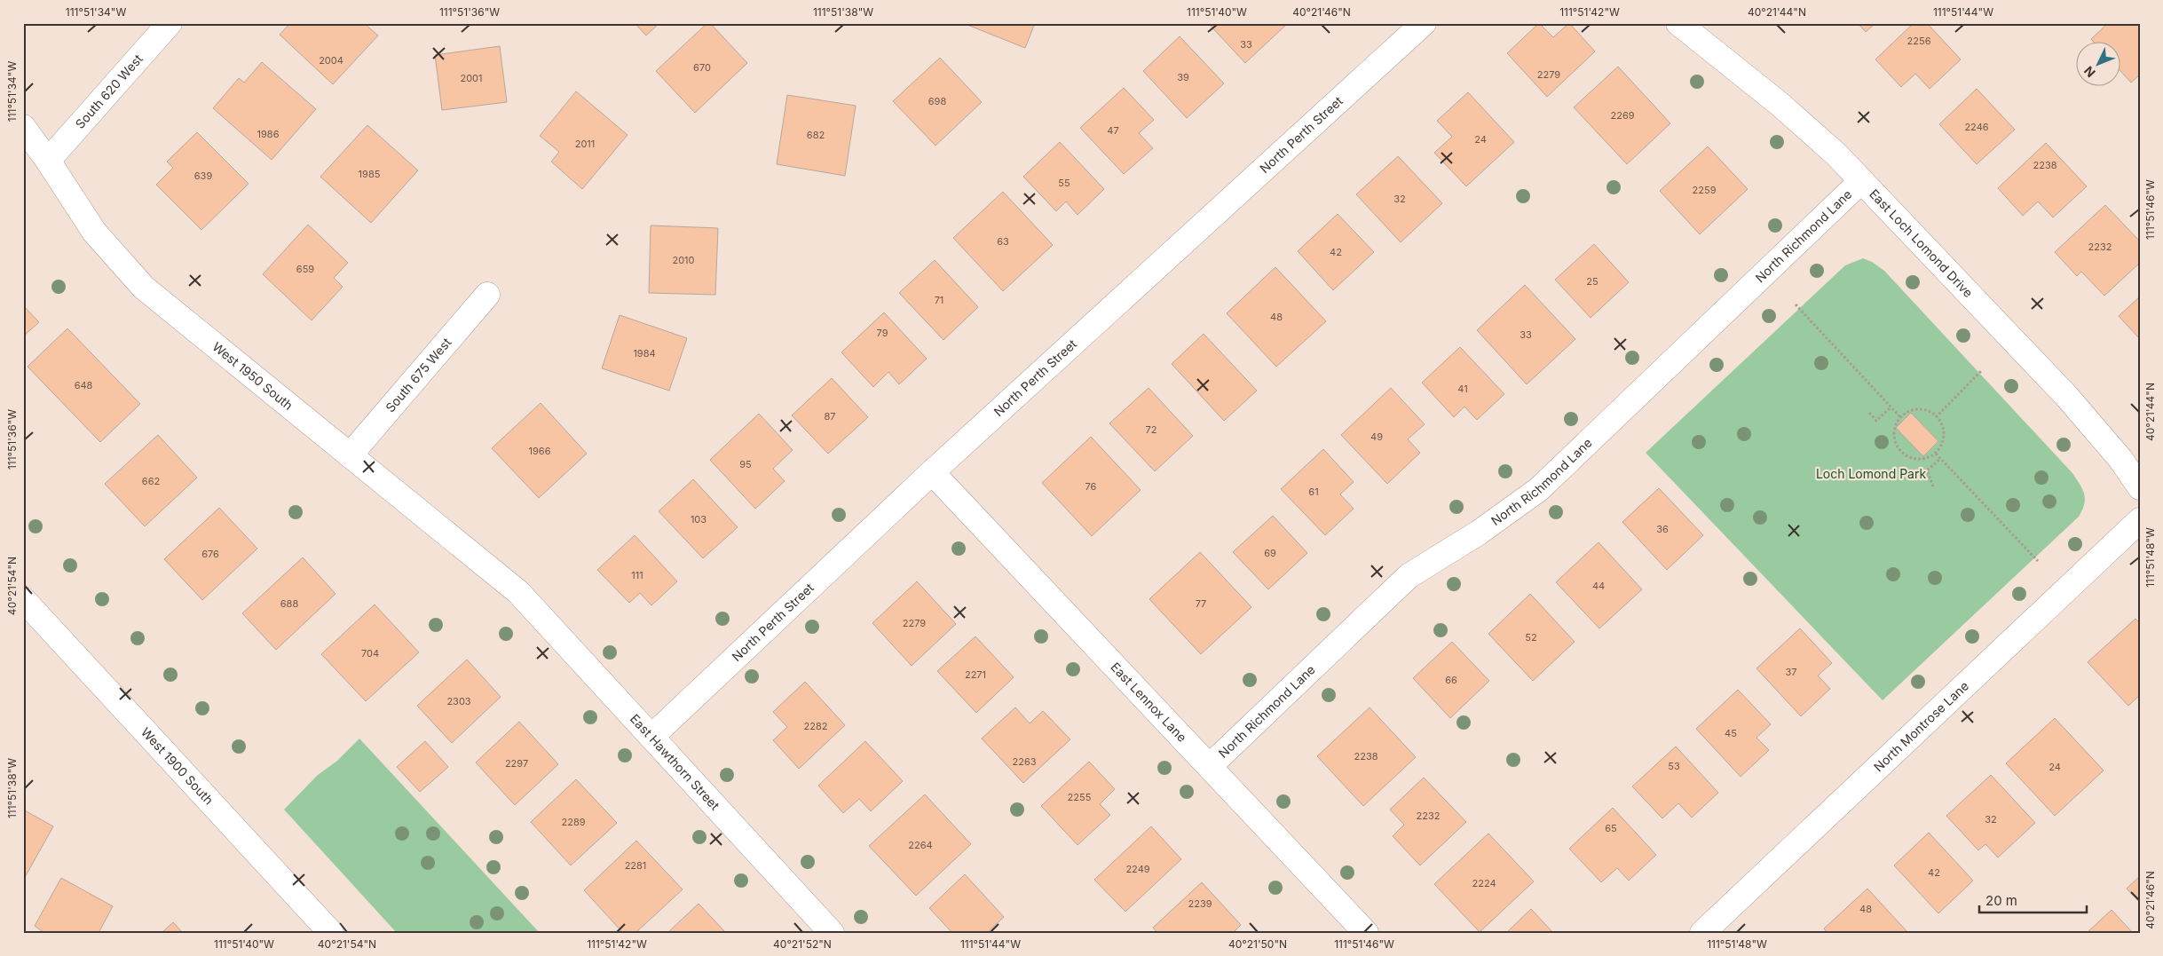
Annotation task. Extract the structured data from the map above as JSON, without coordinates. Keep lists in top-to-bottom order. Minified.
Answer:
{"streets":{"street":["South 620 West","North Perth Street","North Richmond Lane","East Loch Lomond Drive","South 675 West","West 1950 South","East Lennox Lane","North Montrose Lane","East Hawthorn Street","West 1900 South"]},"crossings":[["South 620 West","West 1950 South"],["North Perth Street","East Lennox Lane"],["North Perth Street","East Hawthorn Street"],["North Richmond Lane","East Loch Lomond Drive"],["North Richmond Lane","East Lennox Lane"],["South 675 West","West 1950 South"],["West 1950 South","East Hawthorn Street"]],"parks":["Loch Lomond Park"],"house_numbers":["2256","33","2004","670","2279","39","2001","698","2269","2246","47","1986","682","24","2011","2238","1985","639","55","2259","32","63","2232","42","2010","659","25","71","48","79","33","1984","648","41","87","72","49","1966","95","662","76","61","103","36","69","676","111","44","688","77","2279","52","704","37","2271","66","2303","2282","45","2238","2263","2297","53","24","2255","2232","32","2289","65","2264","2281","2249","42","2224","2239","48"],"scale_bar":"20 m","north":"bottom left","coordinates":["111°51'34\"W","111°51'36\"W","111°51'38\"W","111°51'40\"W","40°21'46\"N","111°51'42\"W","40°21'44\"N","111°51'44\"W","111°51'46\"W","111°51'48\"W","40°21'54\"N","40°21'52\"N","40°21'50\"N"]}
